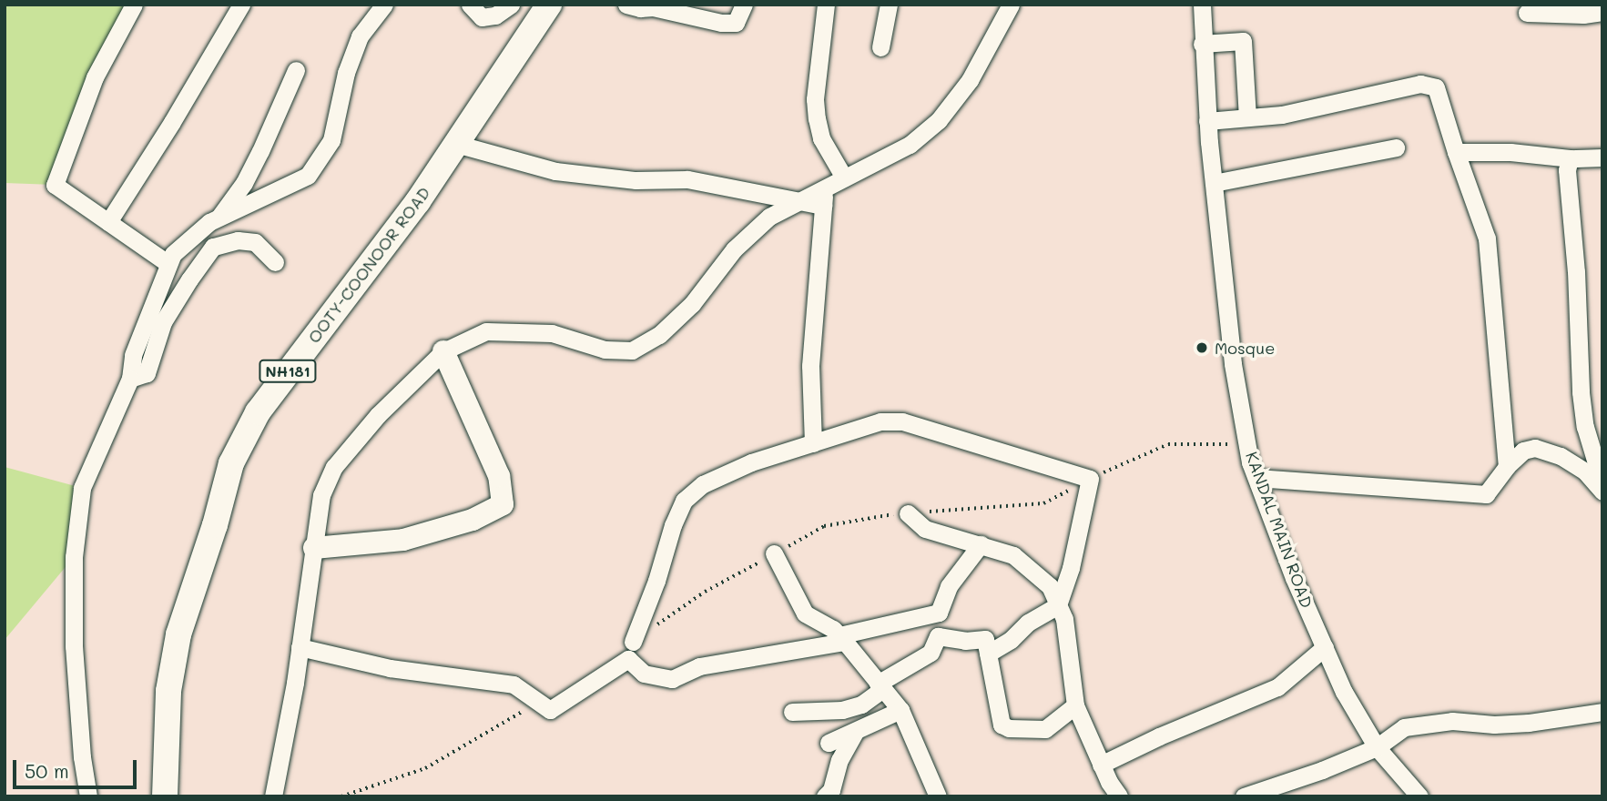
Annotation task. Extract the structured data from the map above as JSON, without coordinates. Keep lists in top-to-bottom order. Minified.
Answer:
{"streets":{"highway":["OOTY-COONOOR ROAD","NH181"],"street":["KANDAL MAIN ROAD"]},"places":["Mosque"],"scale_bar":"50 m"}
